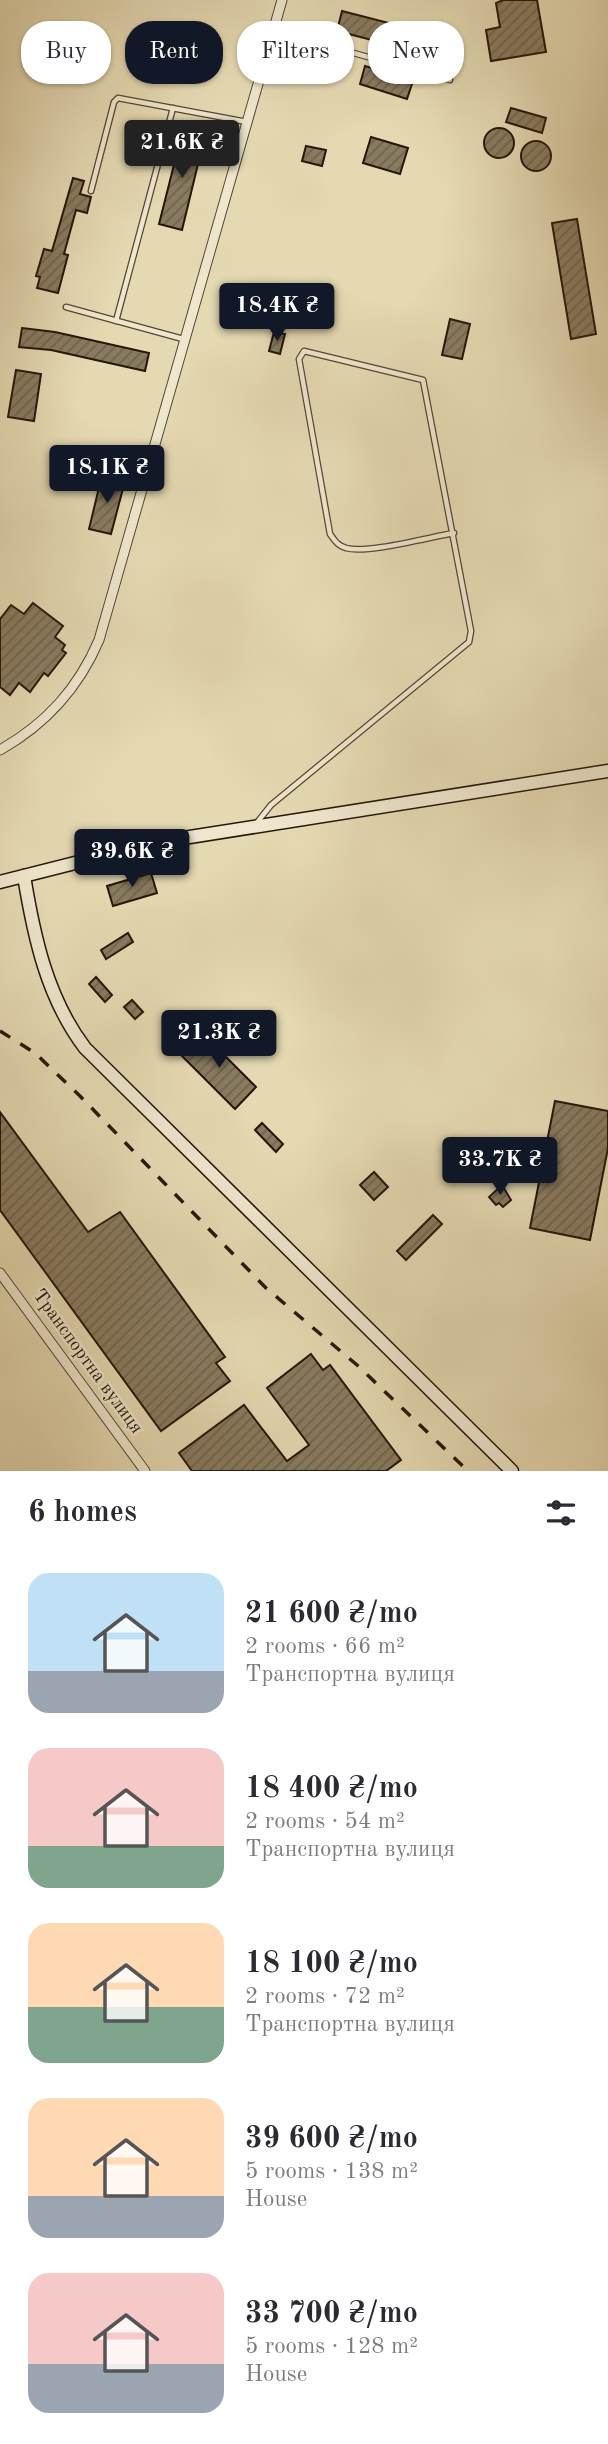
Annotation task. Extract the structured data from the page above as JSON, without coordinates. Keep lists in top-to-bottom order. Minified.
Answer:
{"streets":{"street":["Транспортна вулиця"]},"page":{"chip":["Buy","Rent","Filters","New"],"price":["21.6K ₴","18.4K ₴","18.1K ₴","39.6K ₴","21.3K ₴","33.7K ₴"],"heading":"6 homes","list":[{"name":"21 600 ₴/mo","note":"2 rooms · 66 m² · Транспортна вулиця"},{"name":"18 400 ₴/mo","note":"2 rooms · 54 m² · Транспортна вулиця"},{"name":"18 100 ₴/mo","note":"2 rooms · 72 m² · Транспортна вулиця"},{"name":"39 600 ₴/mo","note":"5 rooms · 138 m² · House"},{"name":"33 700 ₴/mo","note":"5 rooms · 128 m² · House"}]}}
